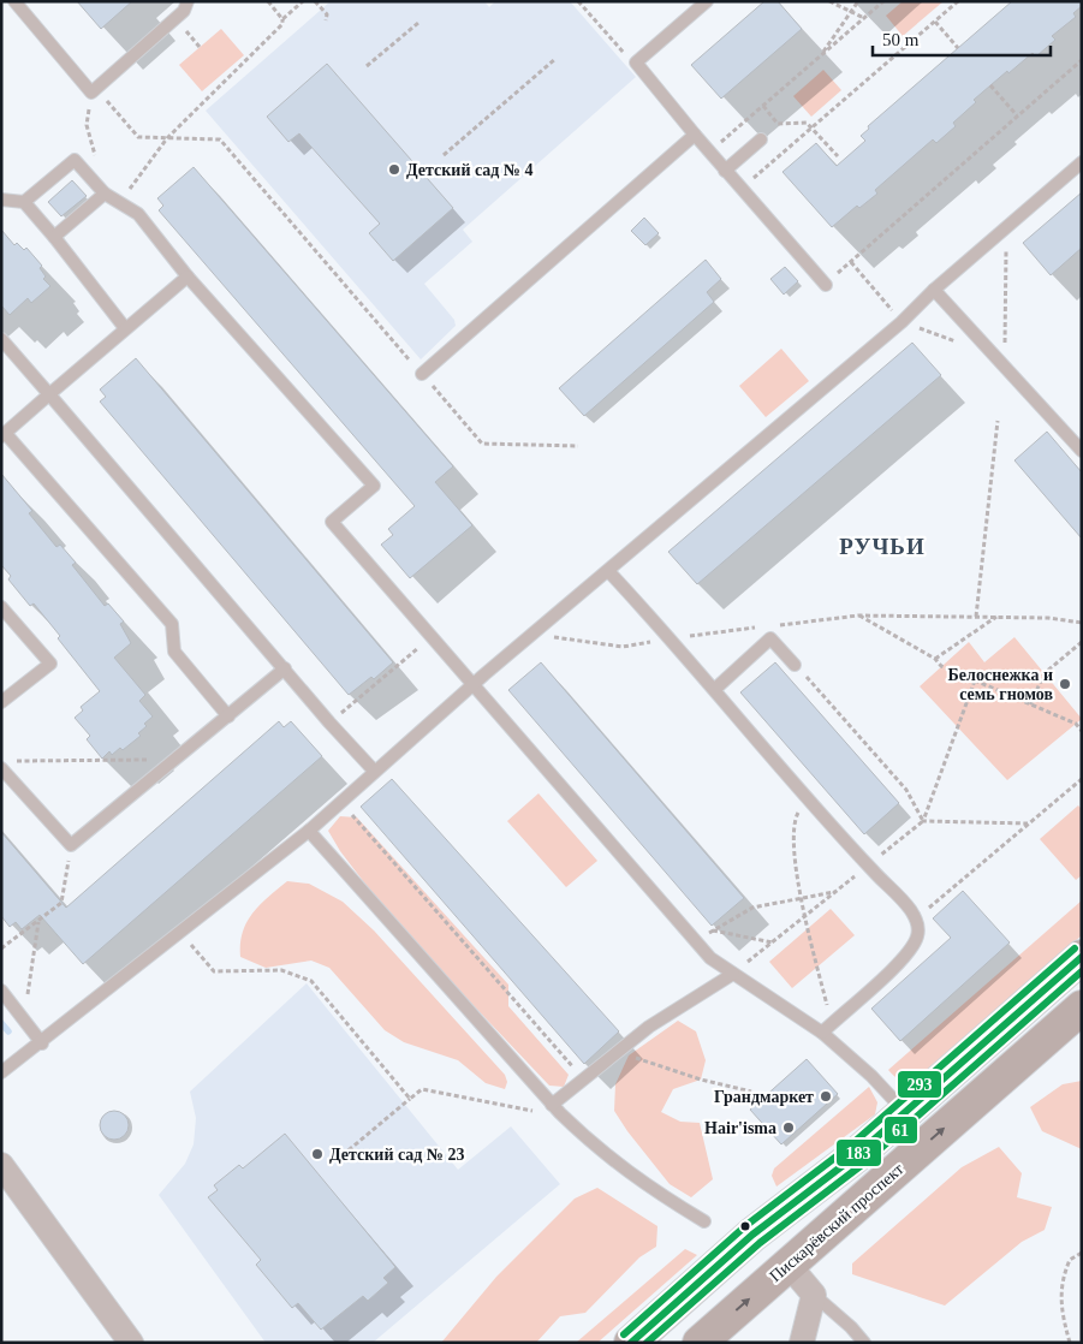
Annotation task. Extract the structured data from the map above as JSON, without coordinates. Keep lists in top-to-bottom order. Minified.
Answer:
{"streets":{"main road":["Пискарёвский проспект"]},"districts":["РУЧЬИ"],"places":["Детский сад № 4","Белоснежка и семь гномов","Грандмаркет","Hair'isma","Детский сад № 23"],"lines":["transit line 293","transit line 183","transit line 61"],"scale_bar":"50 m"}
